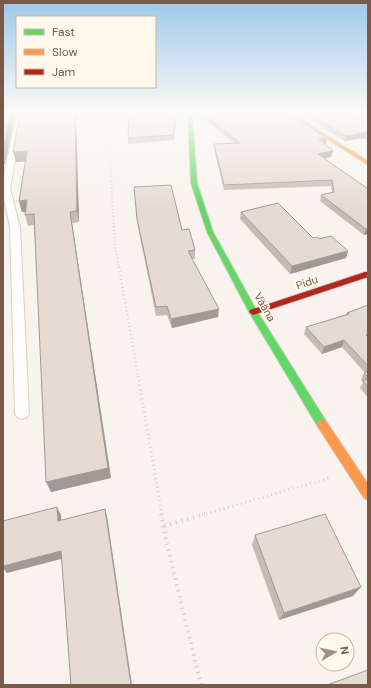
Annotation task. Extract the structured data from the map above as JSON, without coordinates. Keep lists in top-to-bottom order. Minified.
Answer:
{"streets":{"street":["Pidu","Vääna"]},"crossings":[["Pidu","Vääna"]],"legend":["Fast","Slow","Jam"],"north":"right"}
